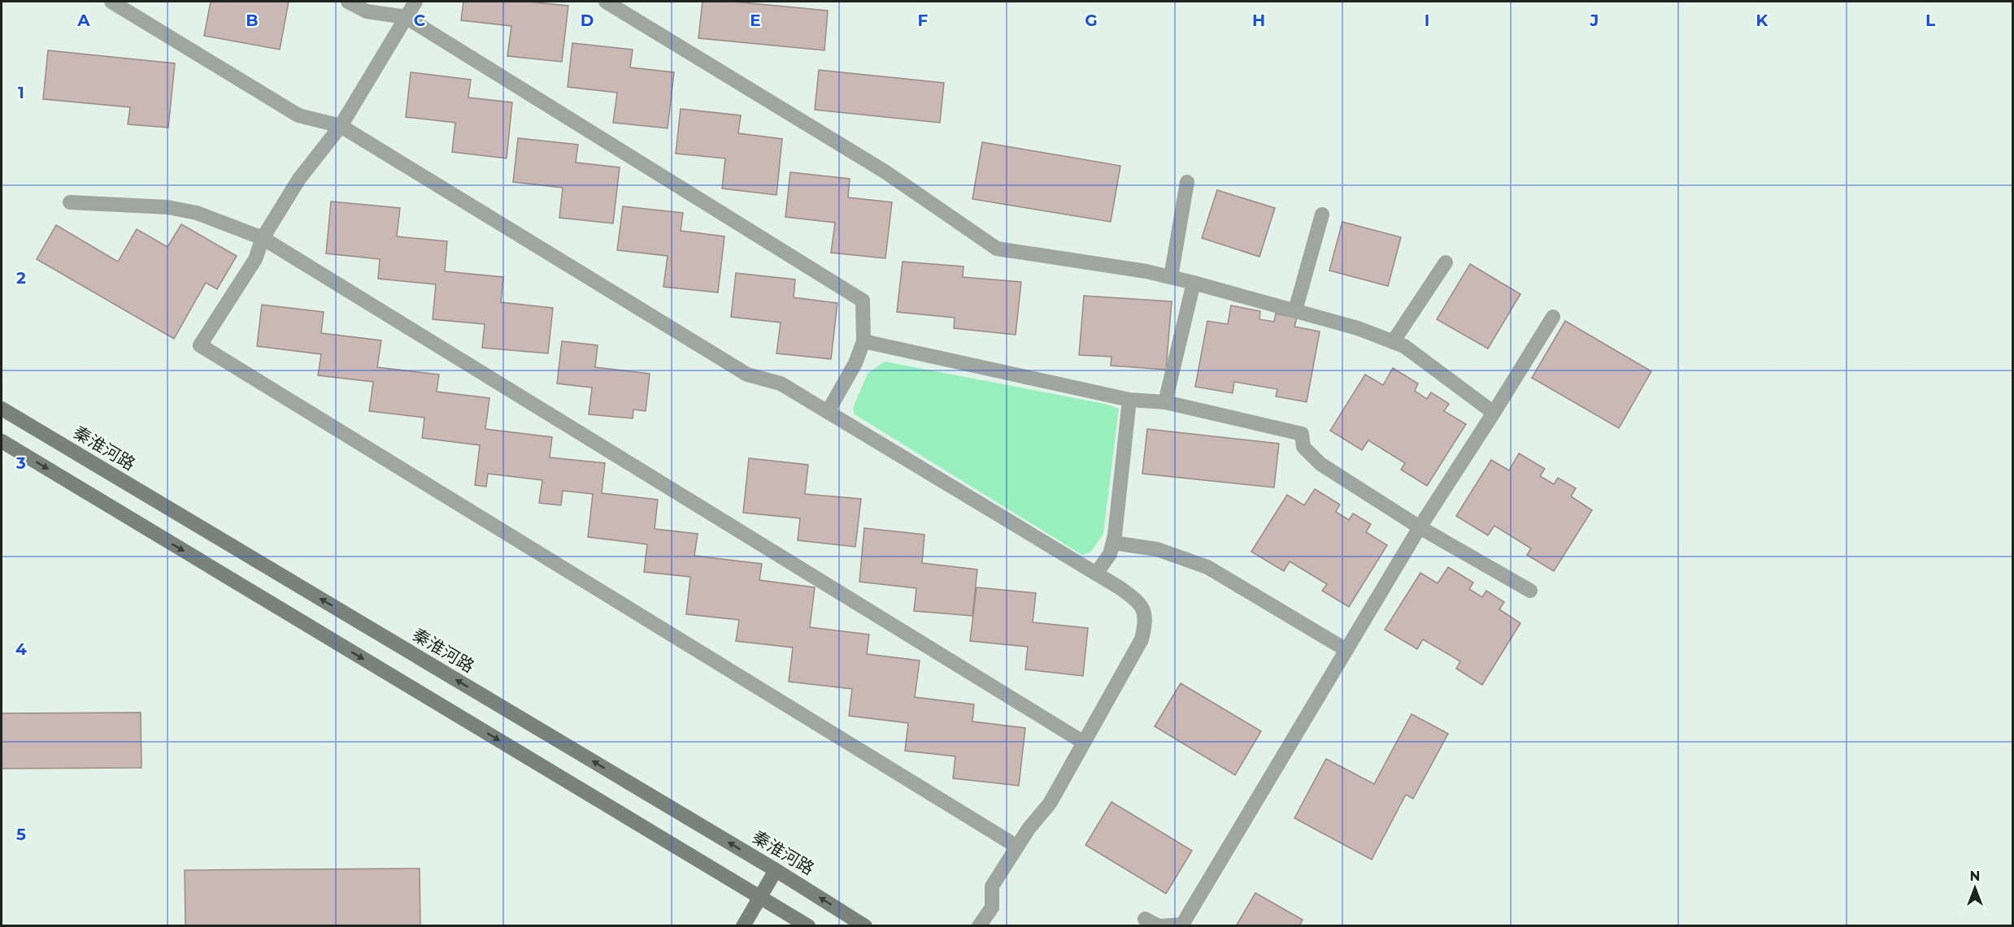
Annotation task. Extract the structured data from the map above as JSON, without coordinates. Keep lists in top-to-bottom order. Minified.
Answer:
{"streets":{"main road":["秦淮河路"]},"north":"top","grid":{"columns":["A","B","C","D","E","F","G","H","I","J","K","L"],"rows":["1","2","3","4","5"]}}
